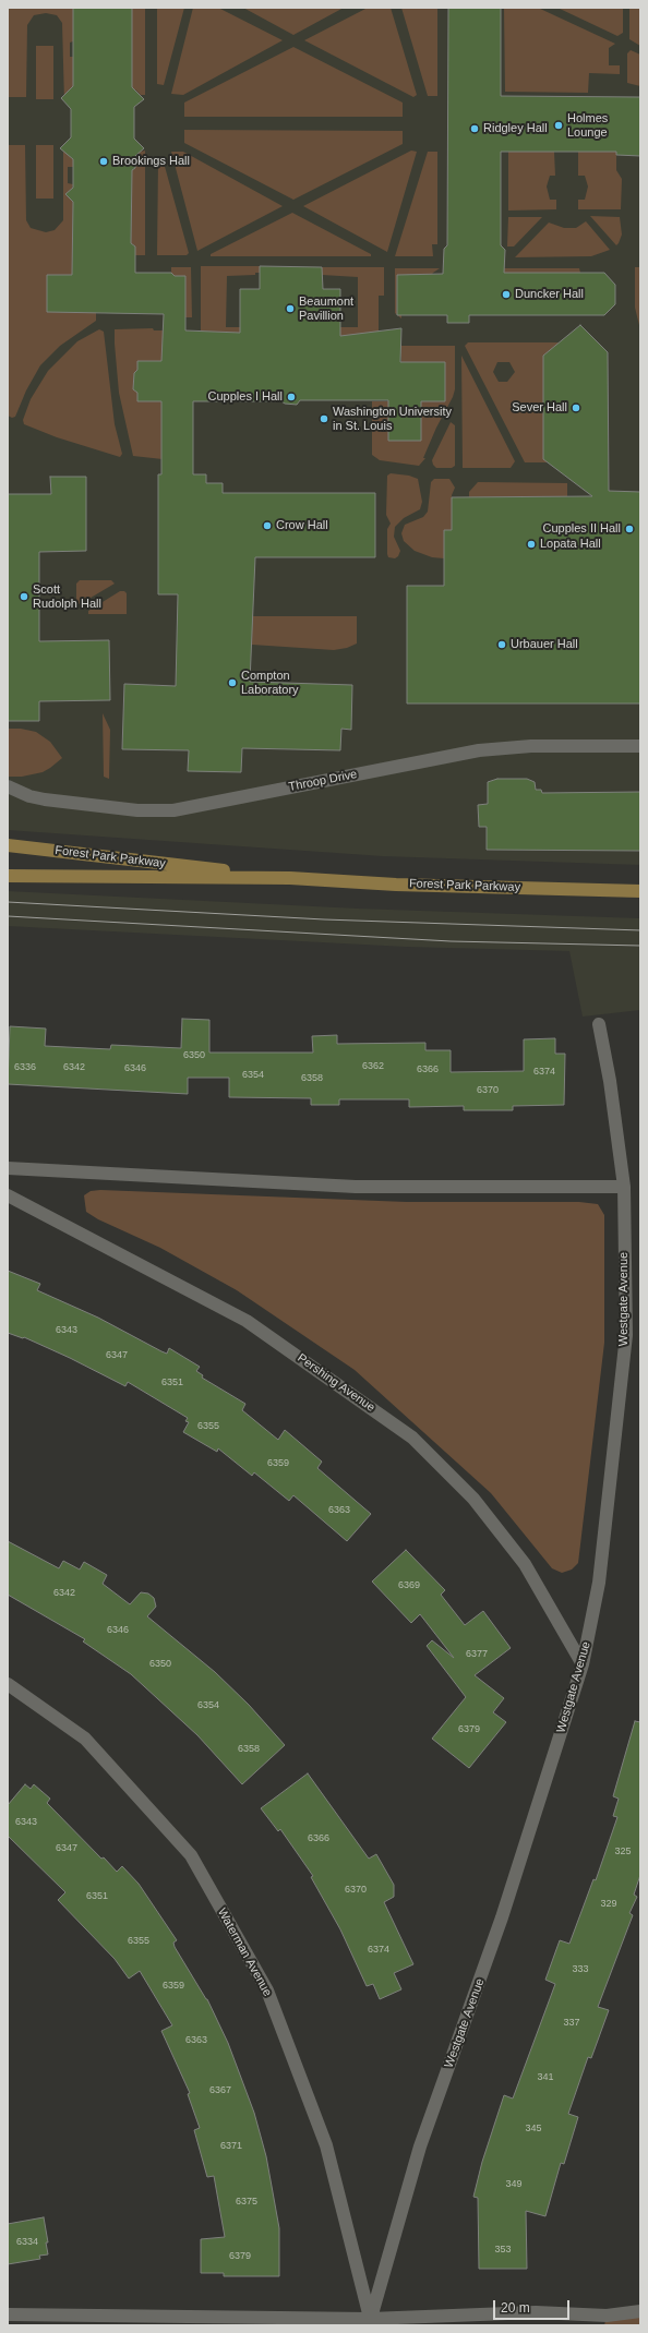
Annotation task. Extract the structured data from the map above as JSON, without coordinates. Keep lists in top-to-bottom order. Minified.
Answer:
{"streets":{"main road":["Forest Park Parkway"],"street":["Throop Drive","Westgate Avenue","Pershing Avenue","Waterman Avenue"]},"crossings":[["Westgate Avenue","Pershing Avenue"],["Westgate Avenue","Waterman Avenue"]],"places":["Holmes Lounge","Ridgley Hall","Brookings Hall","Duncker Hall","Beaumont Pavillion","Cupples I Hall","Sever Hall","Washington University in St. Louis","Crow Hall","Cupples II Hall","Lopata Hall","Scott Rudolph Hall","Urbauer Hall","Compton Laboratory"],"house_numbers":["6350","6362","6336","6342","6346","6366","6374","6354","6358","6370","6343","6347","6351","6355","6359","6363","6369","6342","6346","6377","6350","6354","6379","6358","6343","6366","6347","325","6370","6351","329","6355","6374","333","6359","337","6363","341","6367","345","6371","349","6375","6334","353","6379"],"scale_bar":"20 m"}
